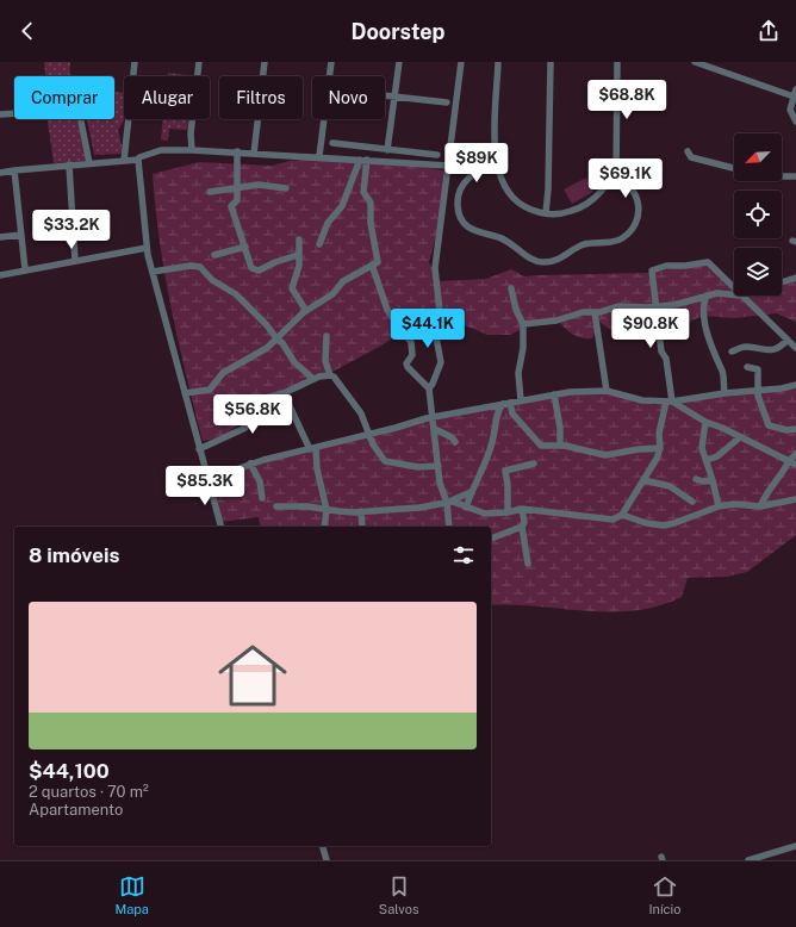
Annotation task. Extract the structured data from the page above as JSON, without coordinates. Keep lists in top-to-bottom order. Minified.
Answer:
{"north":"bottom left","page":{"header":"Doorstep","chip":["Comprar","Alugar","Filtros","Novo"],"price":["$68.8K","$89K","$69.1K","$33.2K","$44.1K","$90.8K","$56.8K","$85.3K"],"heading":"8 imóveis","list":[{"name":"$44,100","note":"2 quartos · 70 m² · Apartamento"}],"tabs":["Mapa","Salvos","Início"]}}
